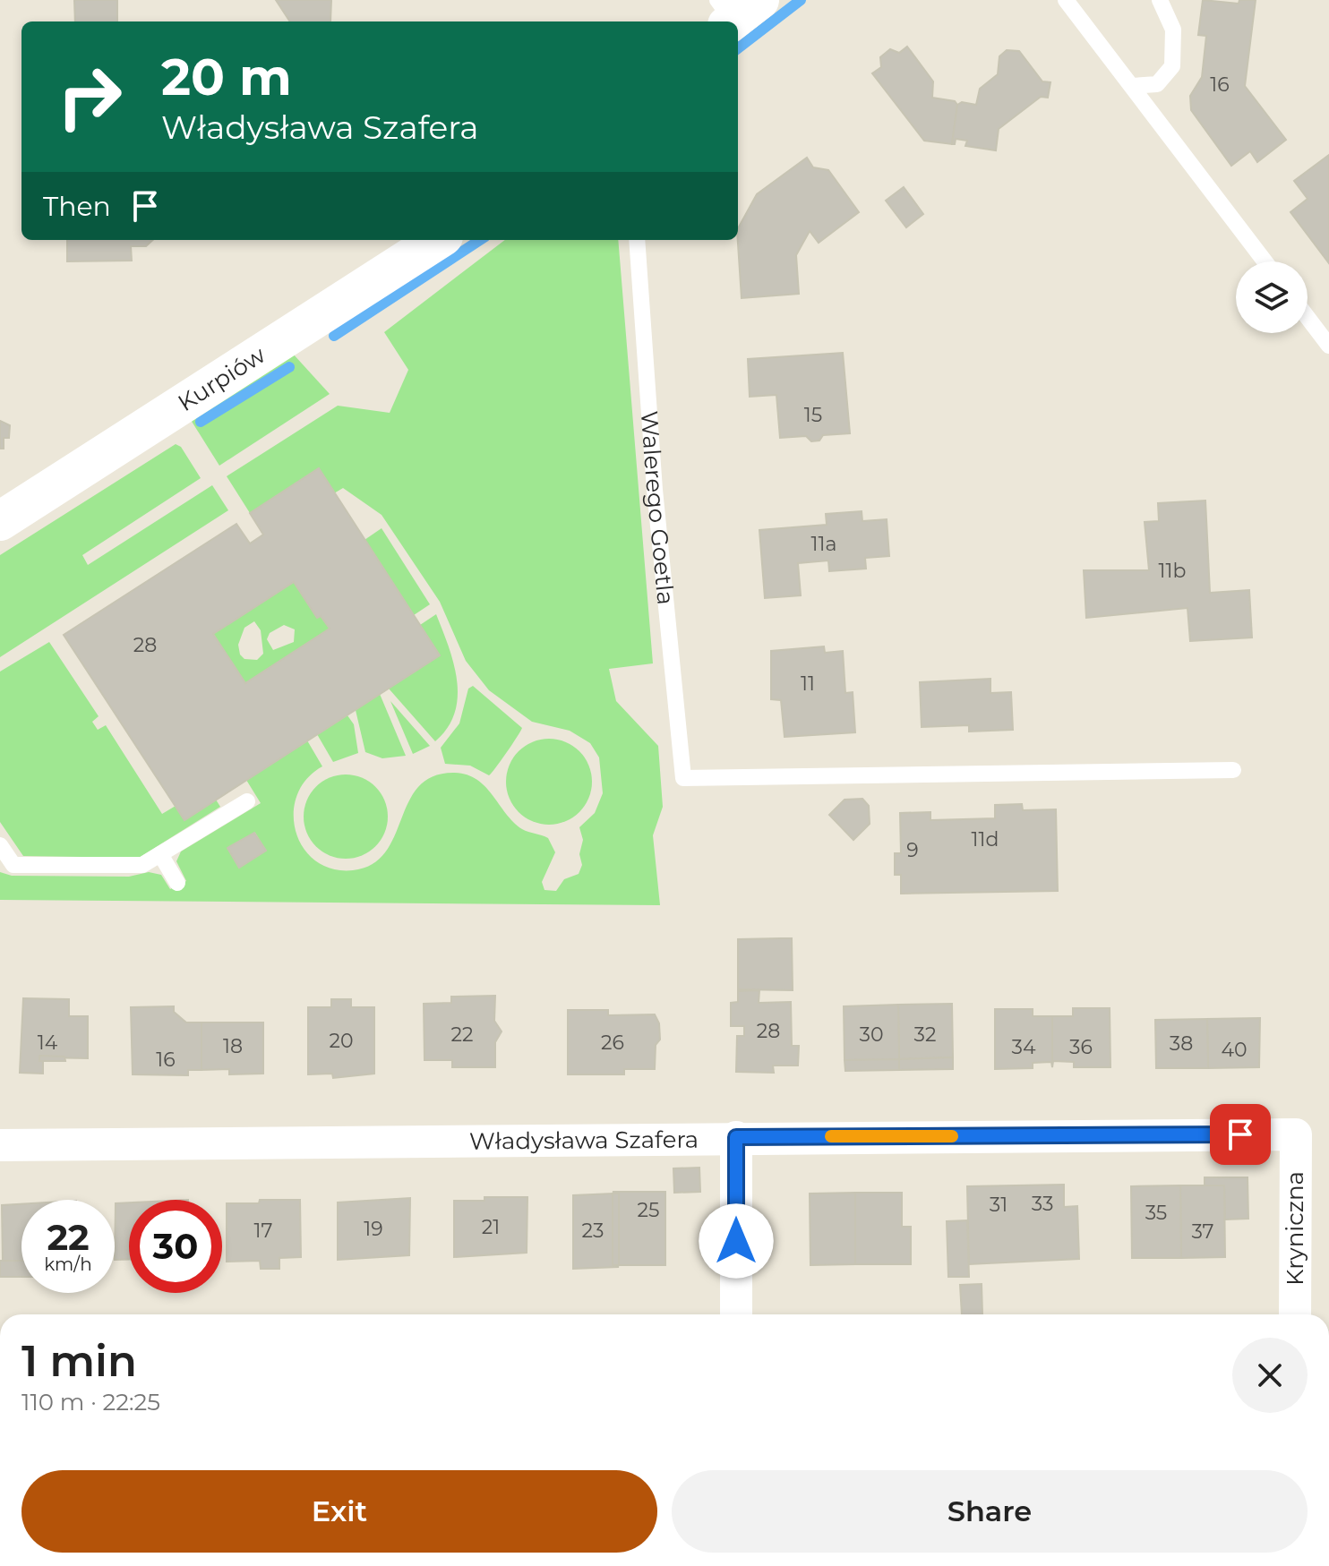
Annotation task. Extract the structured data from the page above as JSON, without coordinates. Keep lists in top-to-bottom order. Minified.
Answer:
{"streets":{"street":["Kurpiów","Władysława Szafera","Kryniczna"],"lane":["Walerego Goetla"]},"crossings":[["Władysława Szafera","Kryniczna"]],"house_numbers":["16","15","11a","11b","28","11","11d","9","28","22","30","32","20","14","26","38","18","34","36","40","16","33","31","25","35","21","19","17","23","37"],"page":{"turn":["20 m","Władysława Szafera"],"then":"Then","speed":"22 km/h","limit":"30","heading":["1 min","110 m · 22:25"],"buttons":["Exit","Share"]}}
